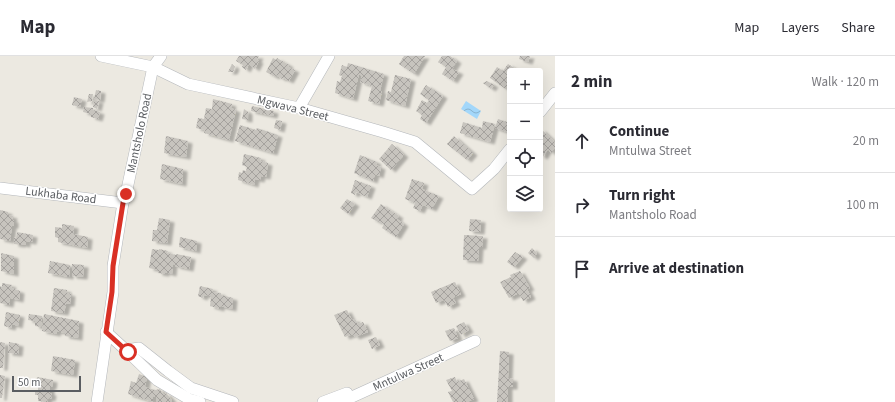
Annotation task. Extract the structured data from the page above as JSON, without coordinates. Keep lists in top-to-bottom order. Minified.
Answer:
{"streets":{"street":["Mgwava Street","Mantsholo Road","Lukhaba Road","Mntulwa Street"]},"crossings":[["Mgwava Street","Mantsholo Road"],["Mantsholo Road","Lukhaba Road"]],"scale_bar":"50 m","page":{"header":"Map","nav":["Map","Layers","Share"],"heading":["2 min","Walk · 120 m"],"map_buttons":["+","−"],"list":[["Continue","Mntulwa Street","20 m"],["Turn right","Mantsholo Road","100 m"],"Arrive at destination"],"scale":"50 m"}}
